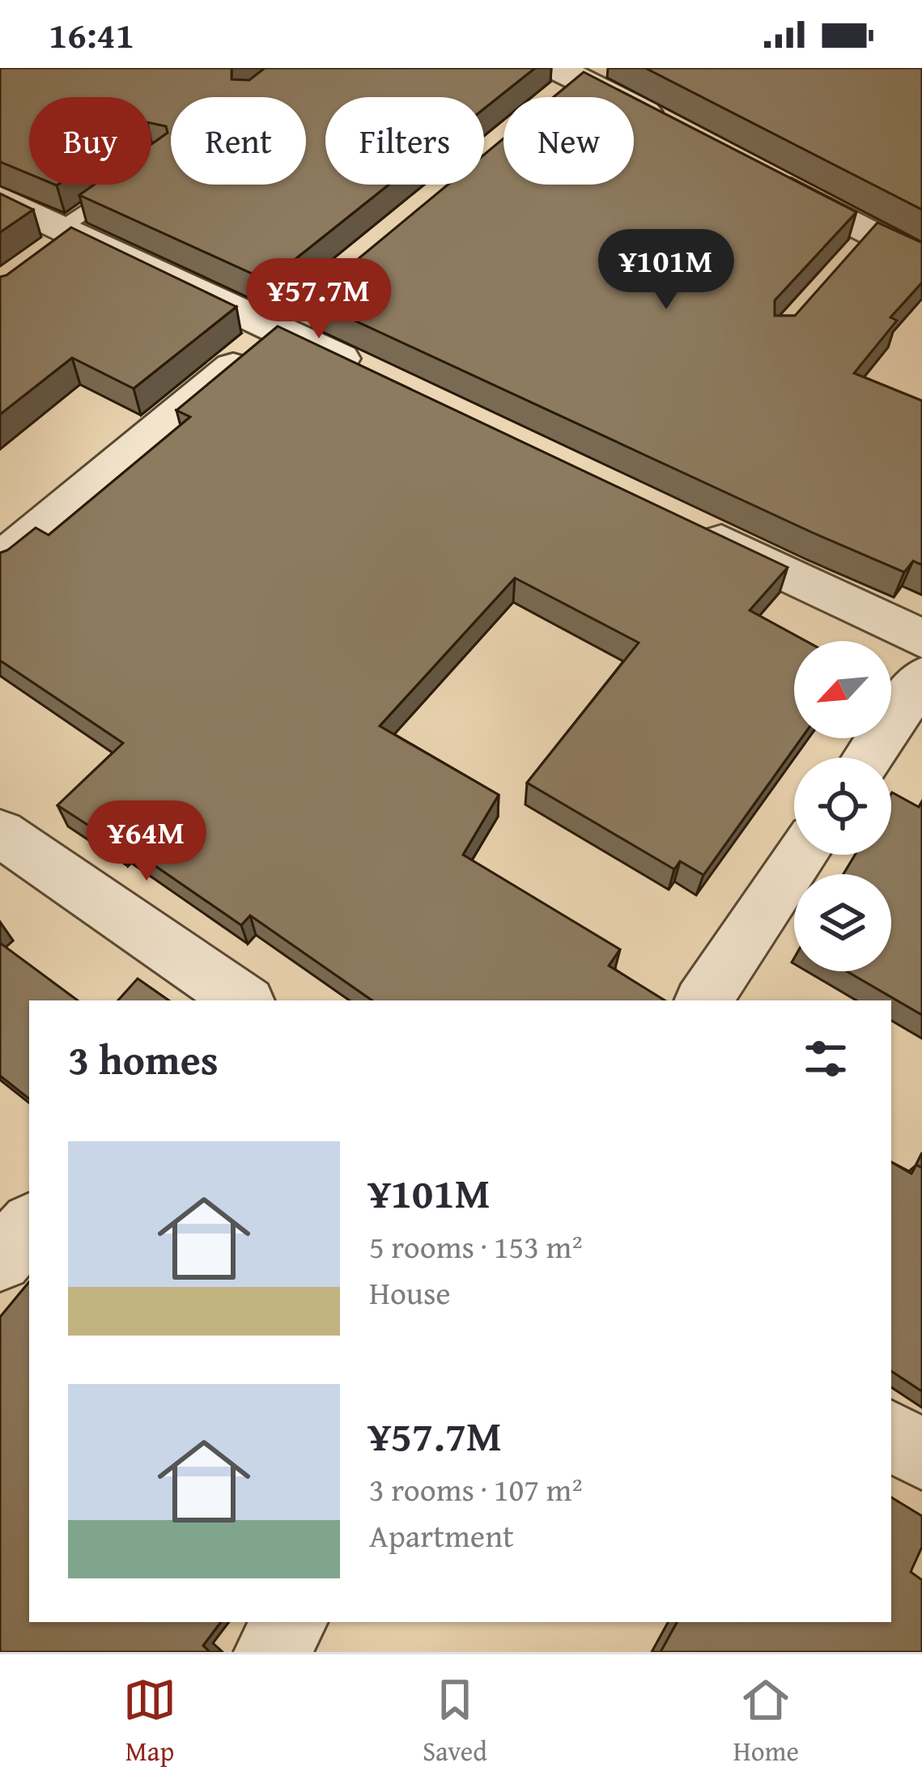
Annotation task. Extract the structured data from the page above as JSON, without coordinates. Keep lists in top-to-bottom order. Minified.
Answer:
{"north":"bottom left","page":{"status":"16:41","chip":["Buy","Rent","Filters","New"],"price":["¥101M","¥57.7M","¥64M"],"heading":"3 homes","list":[{"name":"¥101M","note":"5 rooms · 153 m² · House"},{"name":"¥57.7M","note":"3 rooms · 107 m² · Apartment"}],"tabs":["Map","Saved","Home"]}}
